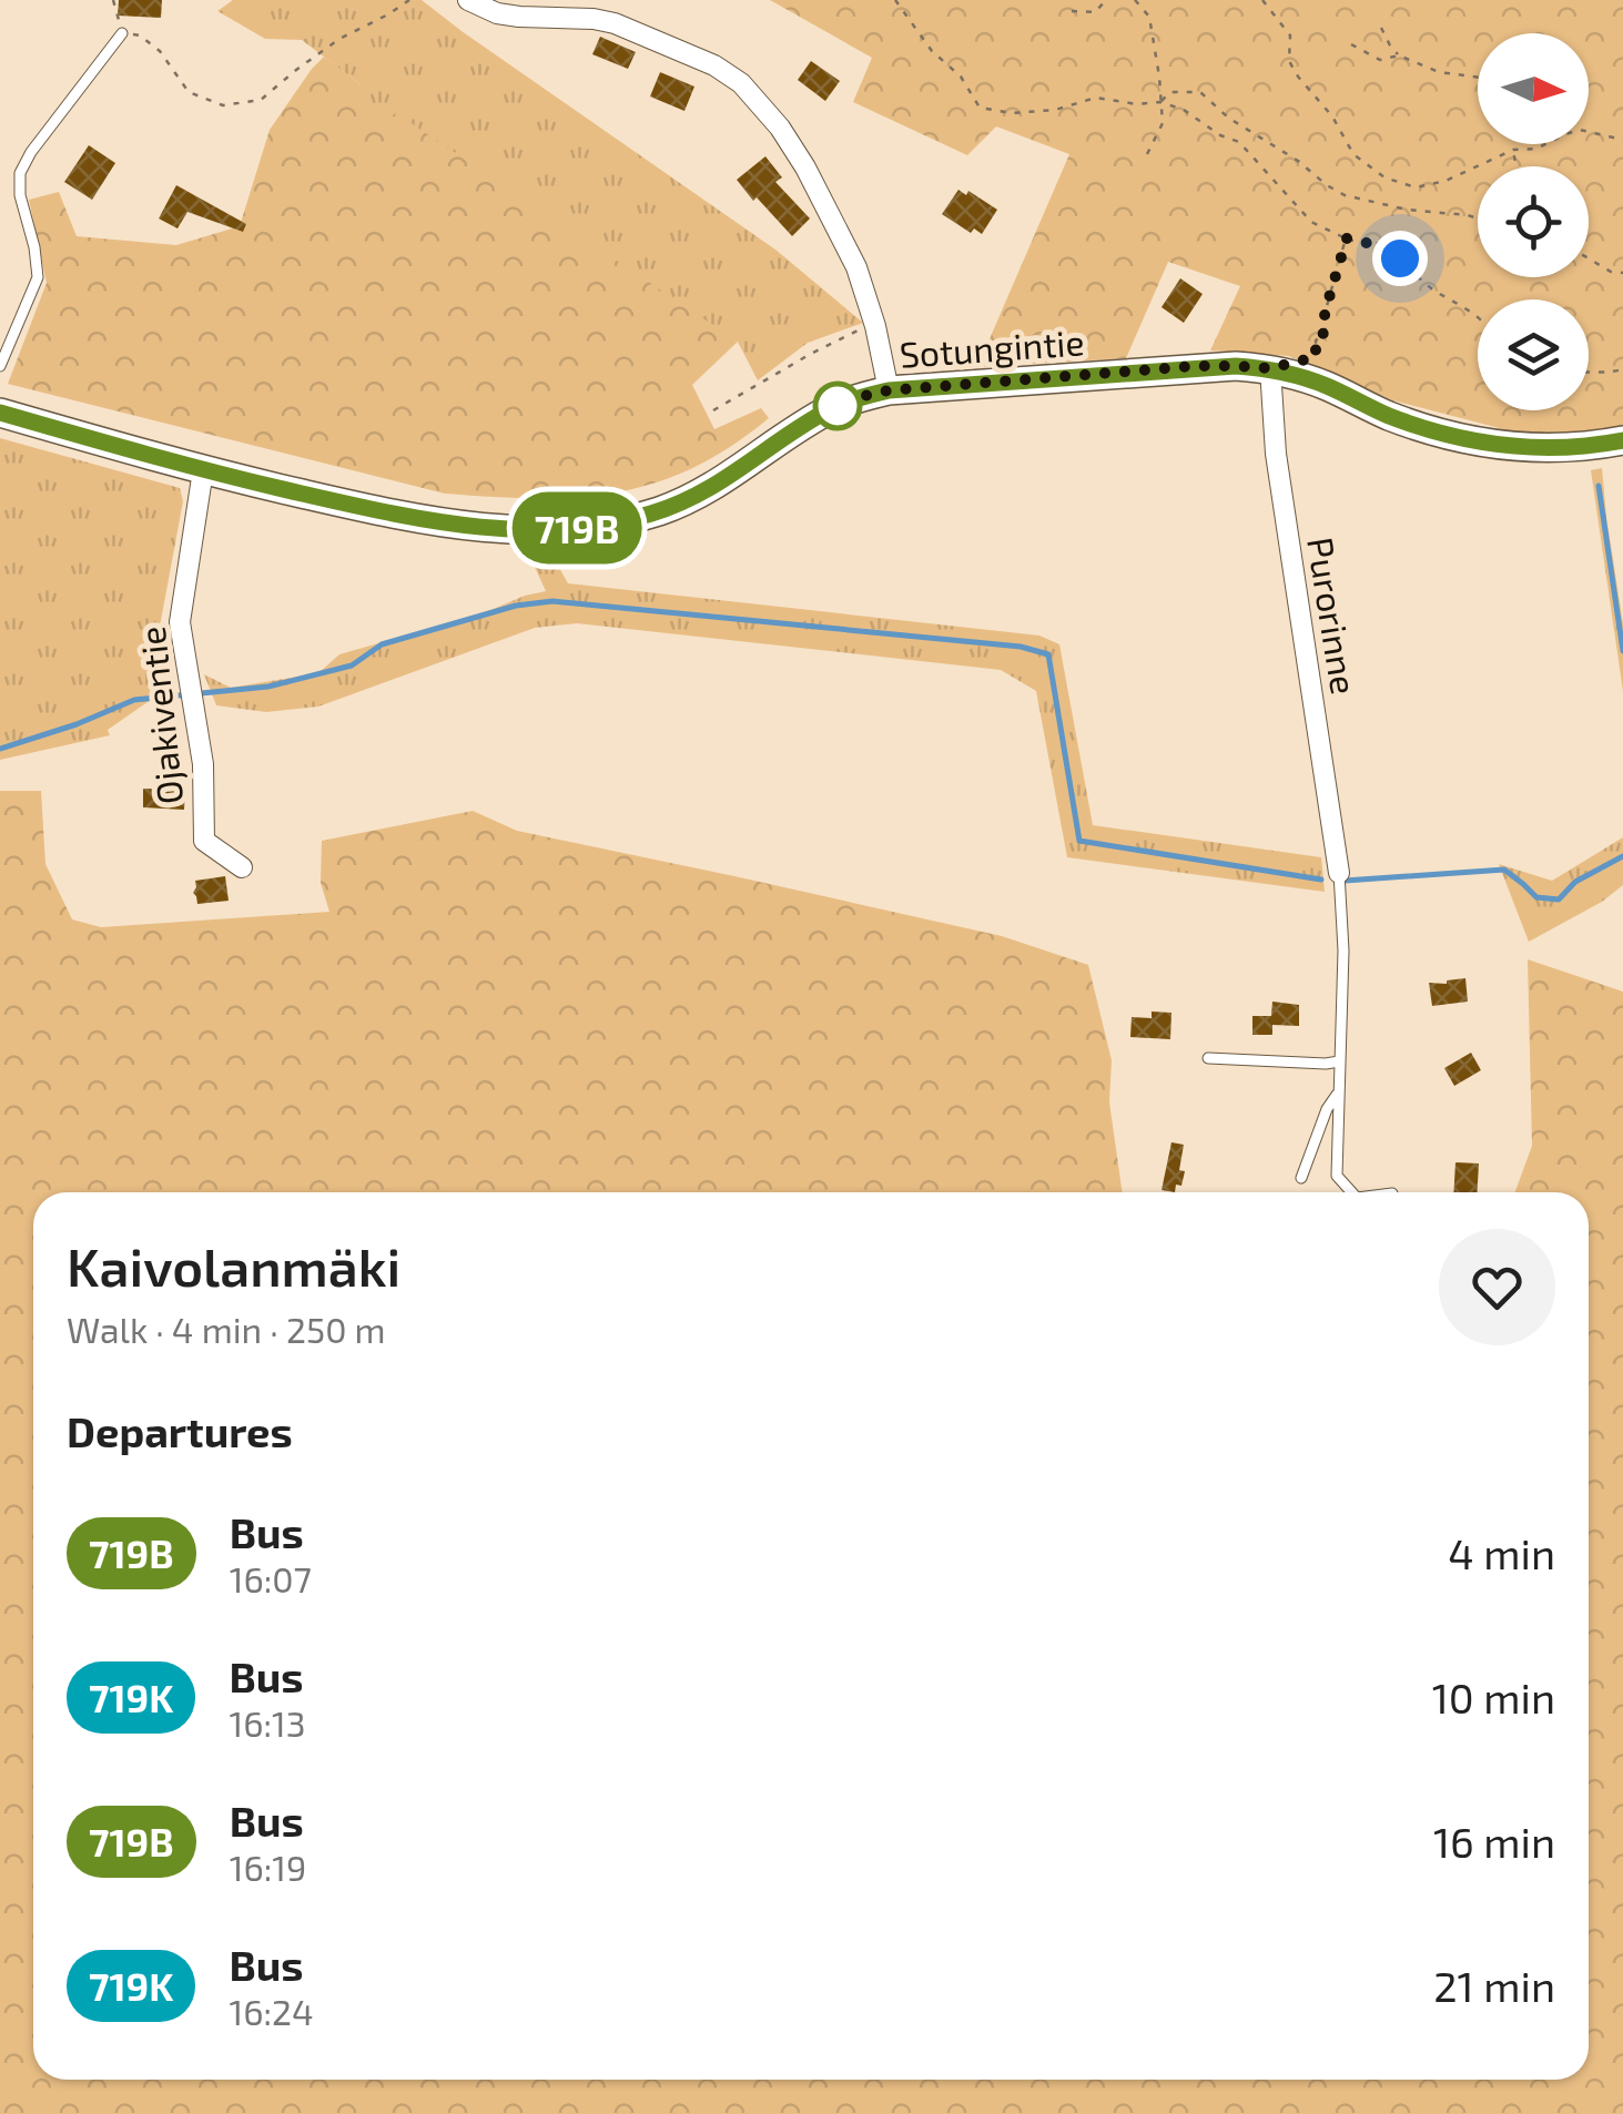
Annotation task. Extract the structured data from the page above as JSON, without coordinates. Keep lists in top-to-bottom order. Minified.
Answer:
{"streets":{"street":["Sotungintie","Purorinne","Ojakiventie"]},"crossings":[["Sotungintie","Purorinne"],["Sotungintie","Ojakiventie"]],"lines":["bus line 719B"],"north":"right","page":{"on_map":"719B","heading":[["Kaivolanmäki","Walk · 4 min · 250 m"],"Departures"],"list":[{"mark":"719B","name":"Bus","note":"16:07","value":"4 min"},{"mark":"719K","name":"Bus","note":"16:13","value":"10 min"},{"mark":"719B","name":"Bus","note":"16:19","value":"16 min"},{"mark":"719K","name":"Bus","note":"16:24","value":"21 min"}]}}
